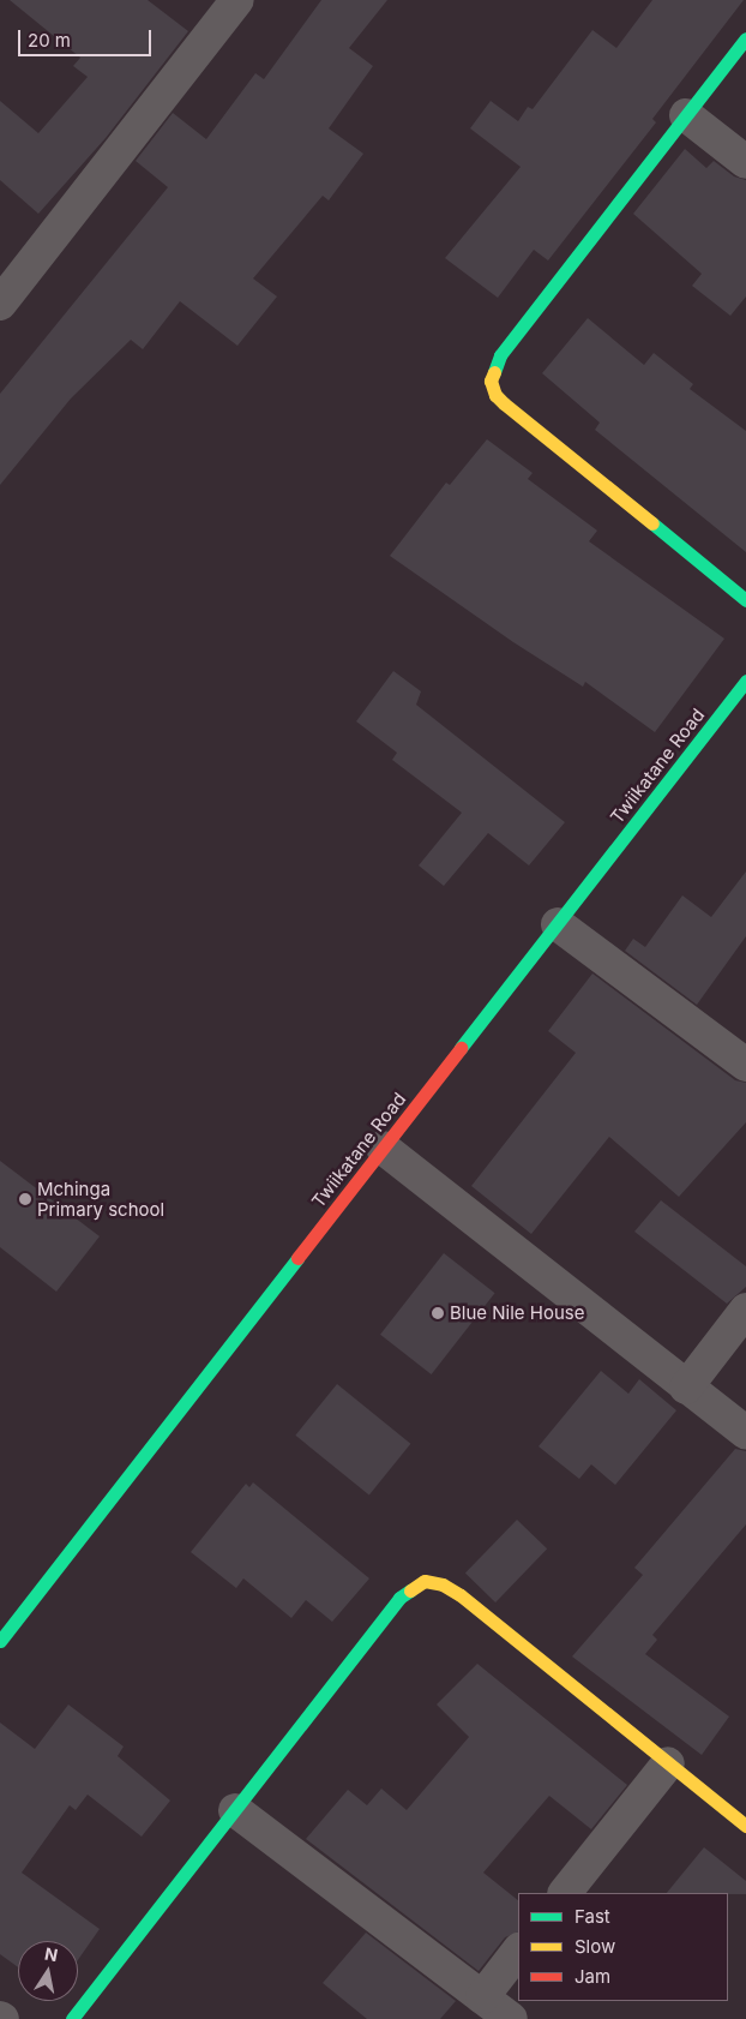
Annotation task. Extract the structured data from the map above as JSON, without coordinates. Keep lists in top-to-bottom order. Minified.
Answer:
{"streets":{"street":["Twiikatane Road"]},"places":["Mchinga Primary school","Blue Nile House"],"legend":["Fast","Slow","Jam"],"scale_bar":"20 m","north":"top"}
